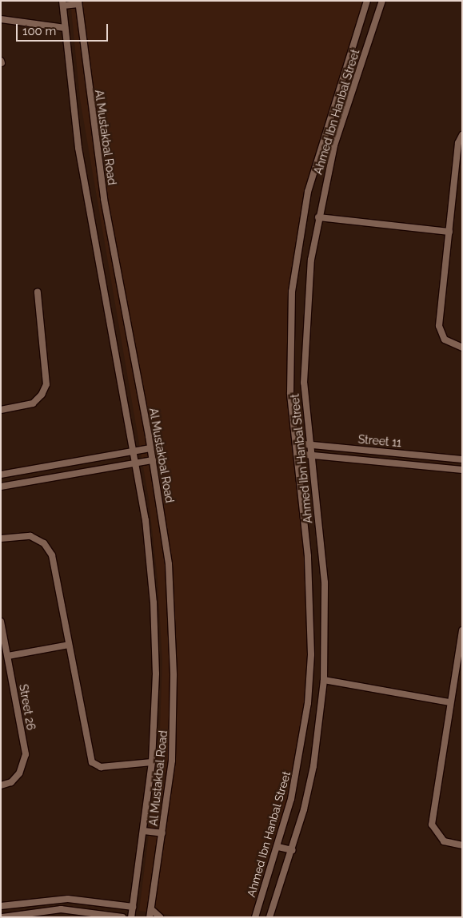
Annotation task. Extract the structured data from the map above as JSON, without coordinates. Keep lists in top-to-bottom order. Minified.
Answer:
{"streets":{"street":["Ahmed Ibn Hanbal Street","Al Mustakbal Road","Street 11","Street 26"]},"crossings":[["Ahmed Ibn Hanbal Street","Street 11"]],"scale_bar":"100 m"}
